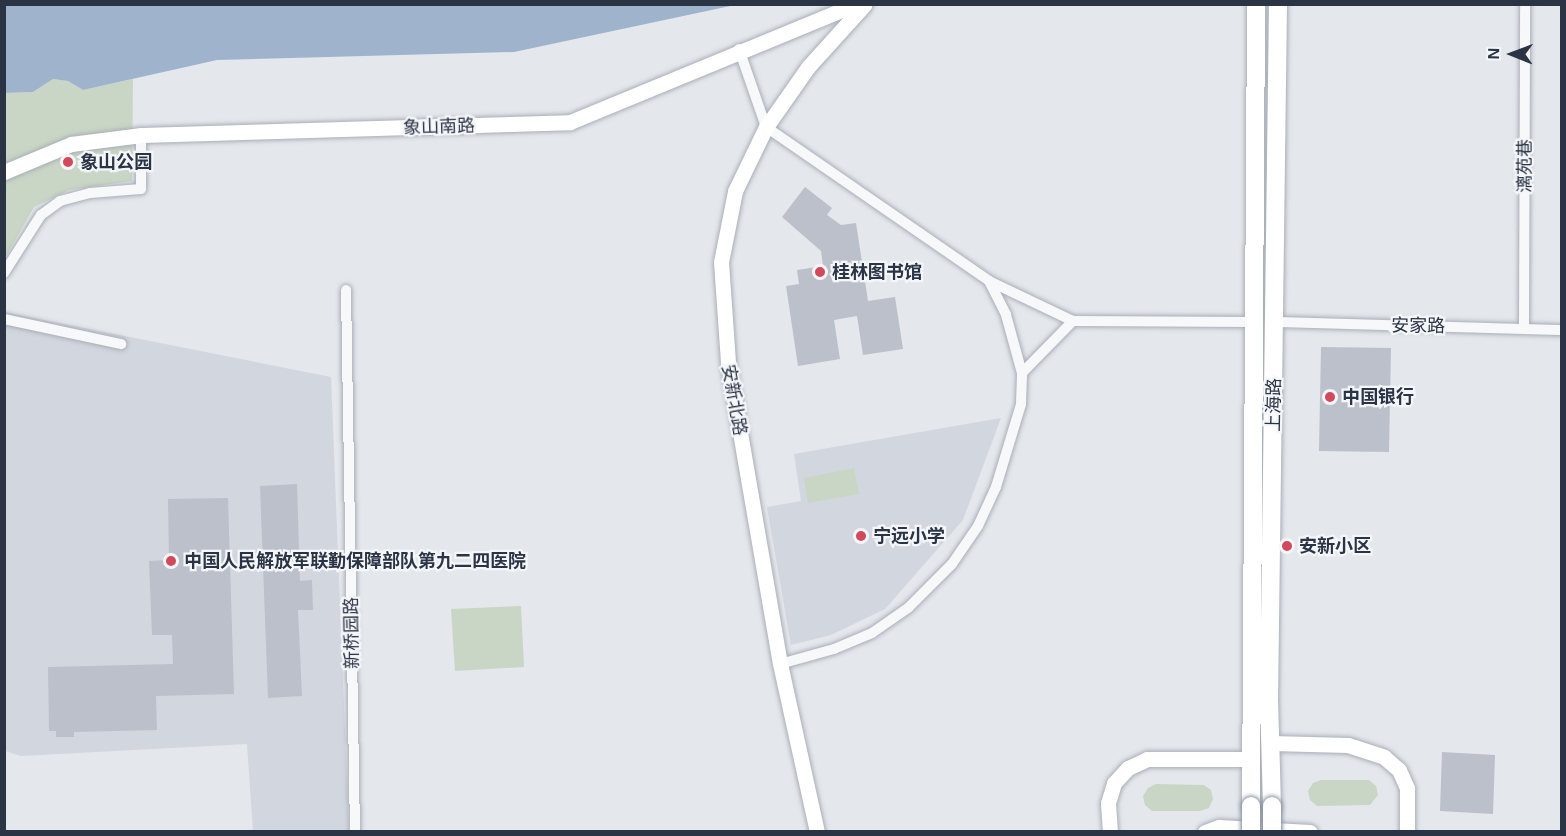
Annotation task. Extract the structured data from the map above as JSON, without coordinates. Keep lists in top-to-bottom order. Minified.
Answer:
{"streets":{"highway":["上海路"],"street":["象山南路","漓苑巷","安家路","安新北路","新桥园路"]},"crossings":[["漓苑巷","安家路"],["安家路","上海路"]],"places":["象山公园","桂林图书馆","中国银行","宁远小学","安新小区","中国人民解放军联勤保障部队第九二四医院"],"north":"left"}
